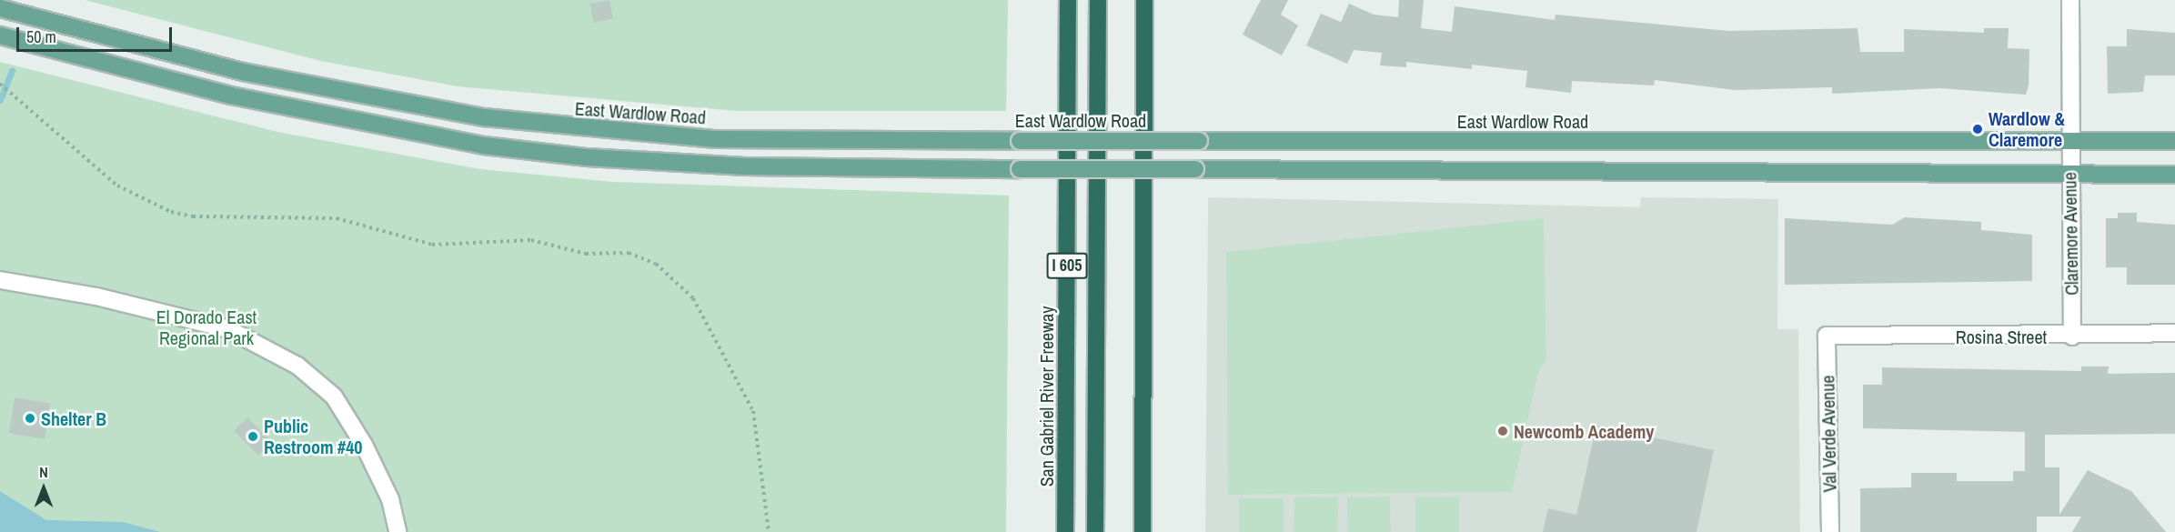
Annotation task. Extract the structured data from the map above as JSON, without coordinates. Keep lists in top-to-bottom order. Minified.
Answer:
{"streets":{"highway":["I 605","San Gabriel River Freeway"],"main road":["East Wardlow Road"],"street":["Claremore Avenue","Rosina Street","Val Verde Avenue"]},"crossings":[["East Wardlow Road","Claremore Avenue"],["Claremore Avenue","Rosina Street"],["Rosina Street","Val Verde Avenue"]],"parks":["El Dorado East Regional Park"],"places":["Wardlow & Claremore","Shelter B","Newcomb Academy","Public Restroom #40"],"scale_bar":"50 m","north":"top"}
